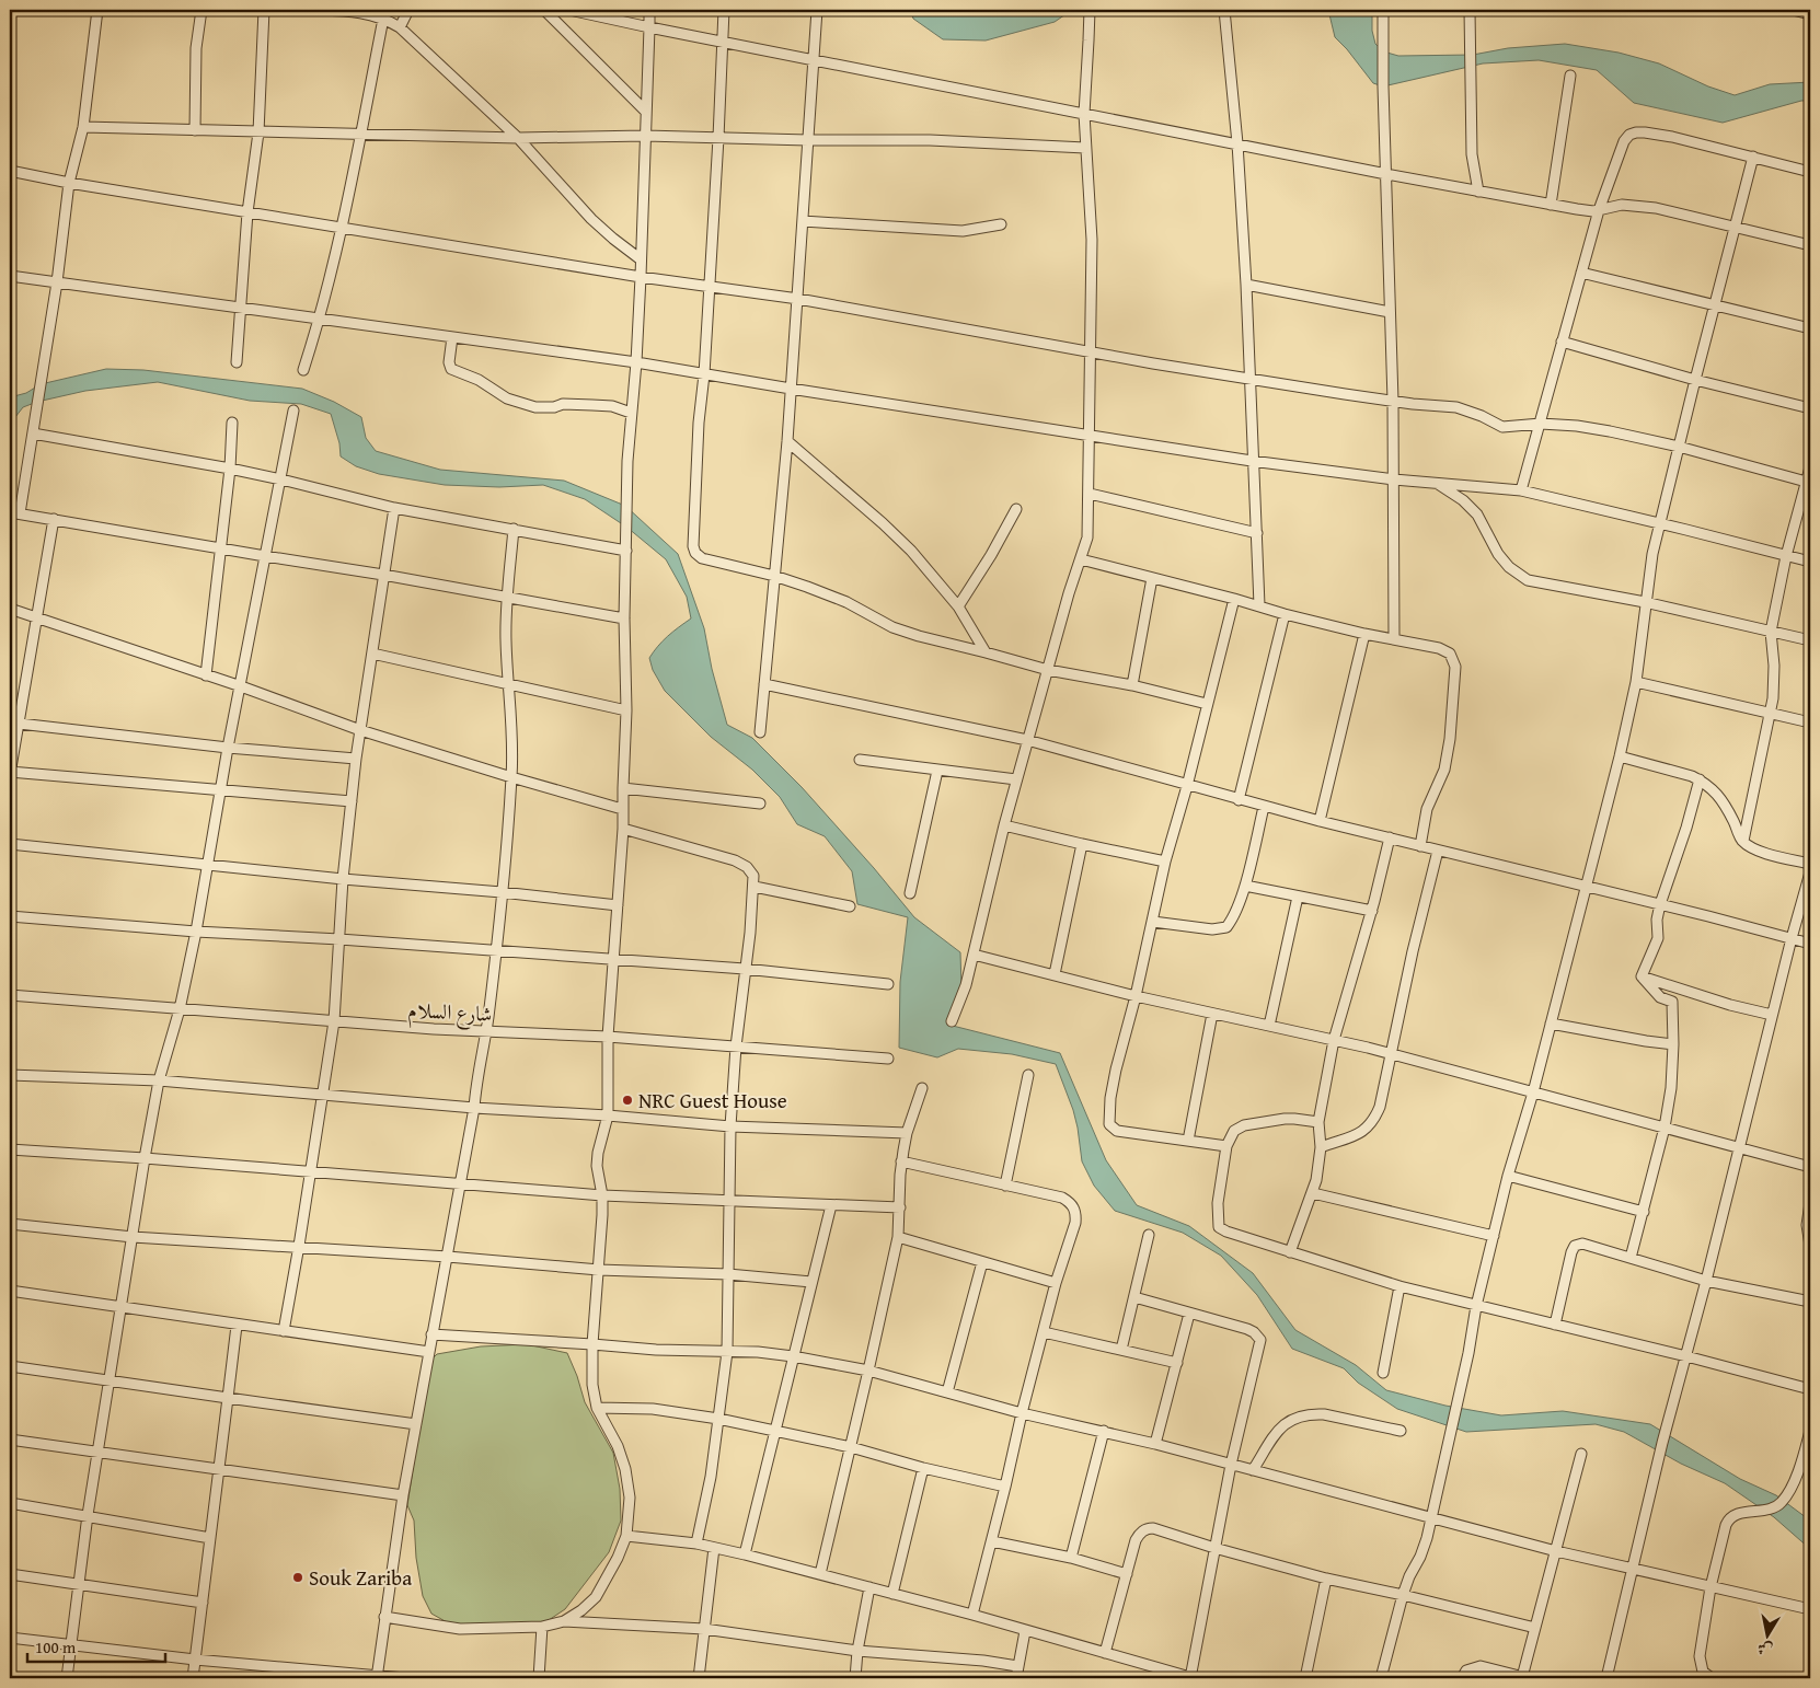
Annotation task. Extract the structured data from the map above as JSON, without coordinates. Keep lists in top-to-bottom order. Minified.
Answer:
{"streets":{"street":["شارع السلام"]},"places":["NRC Guest House","Souk Zariba"],"scale_bar":"100 m","north":"bottom"}
